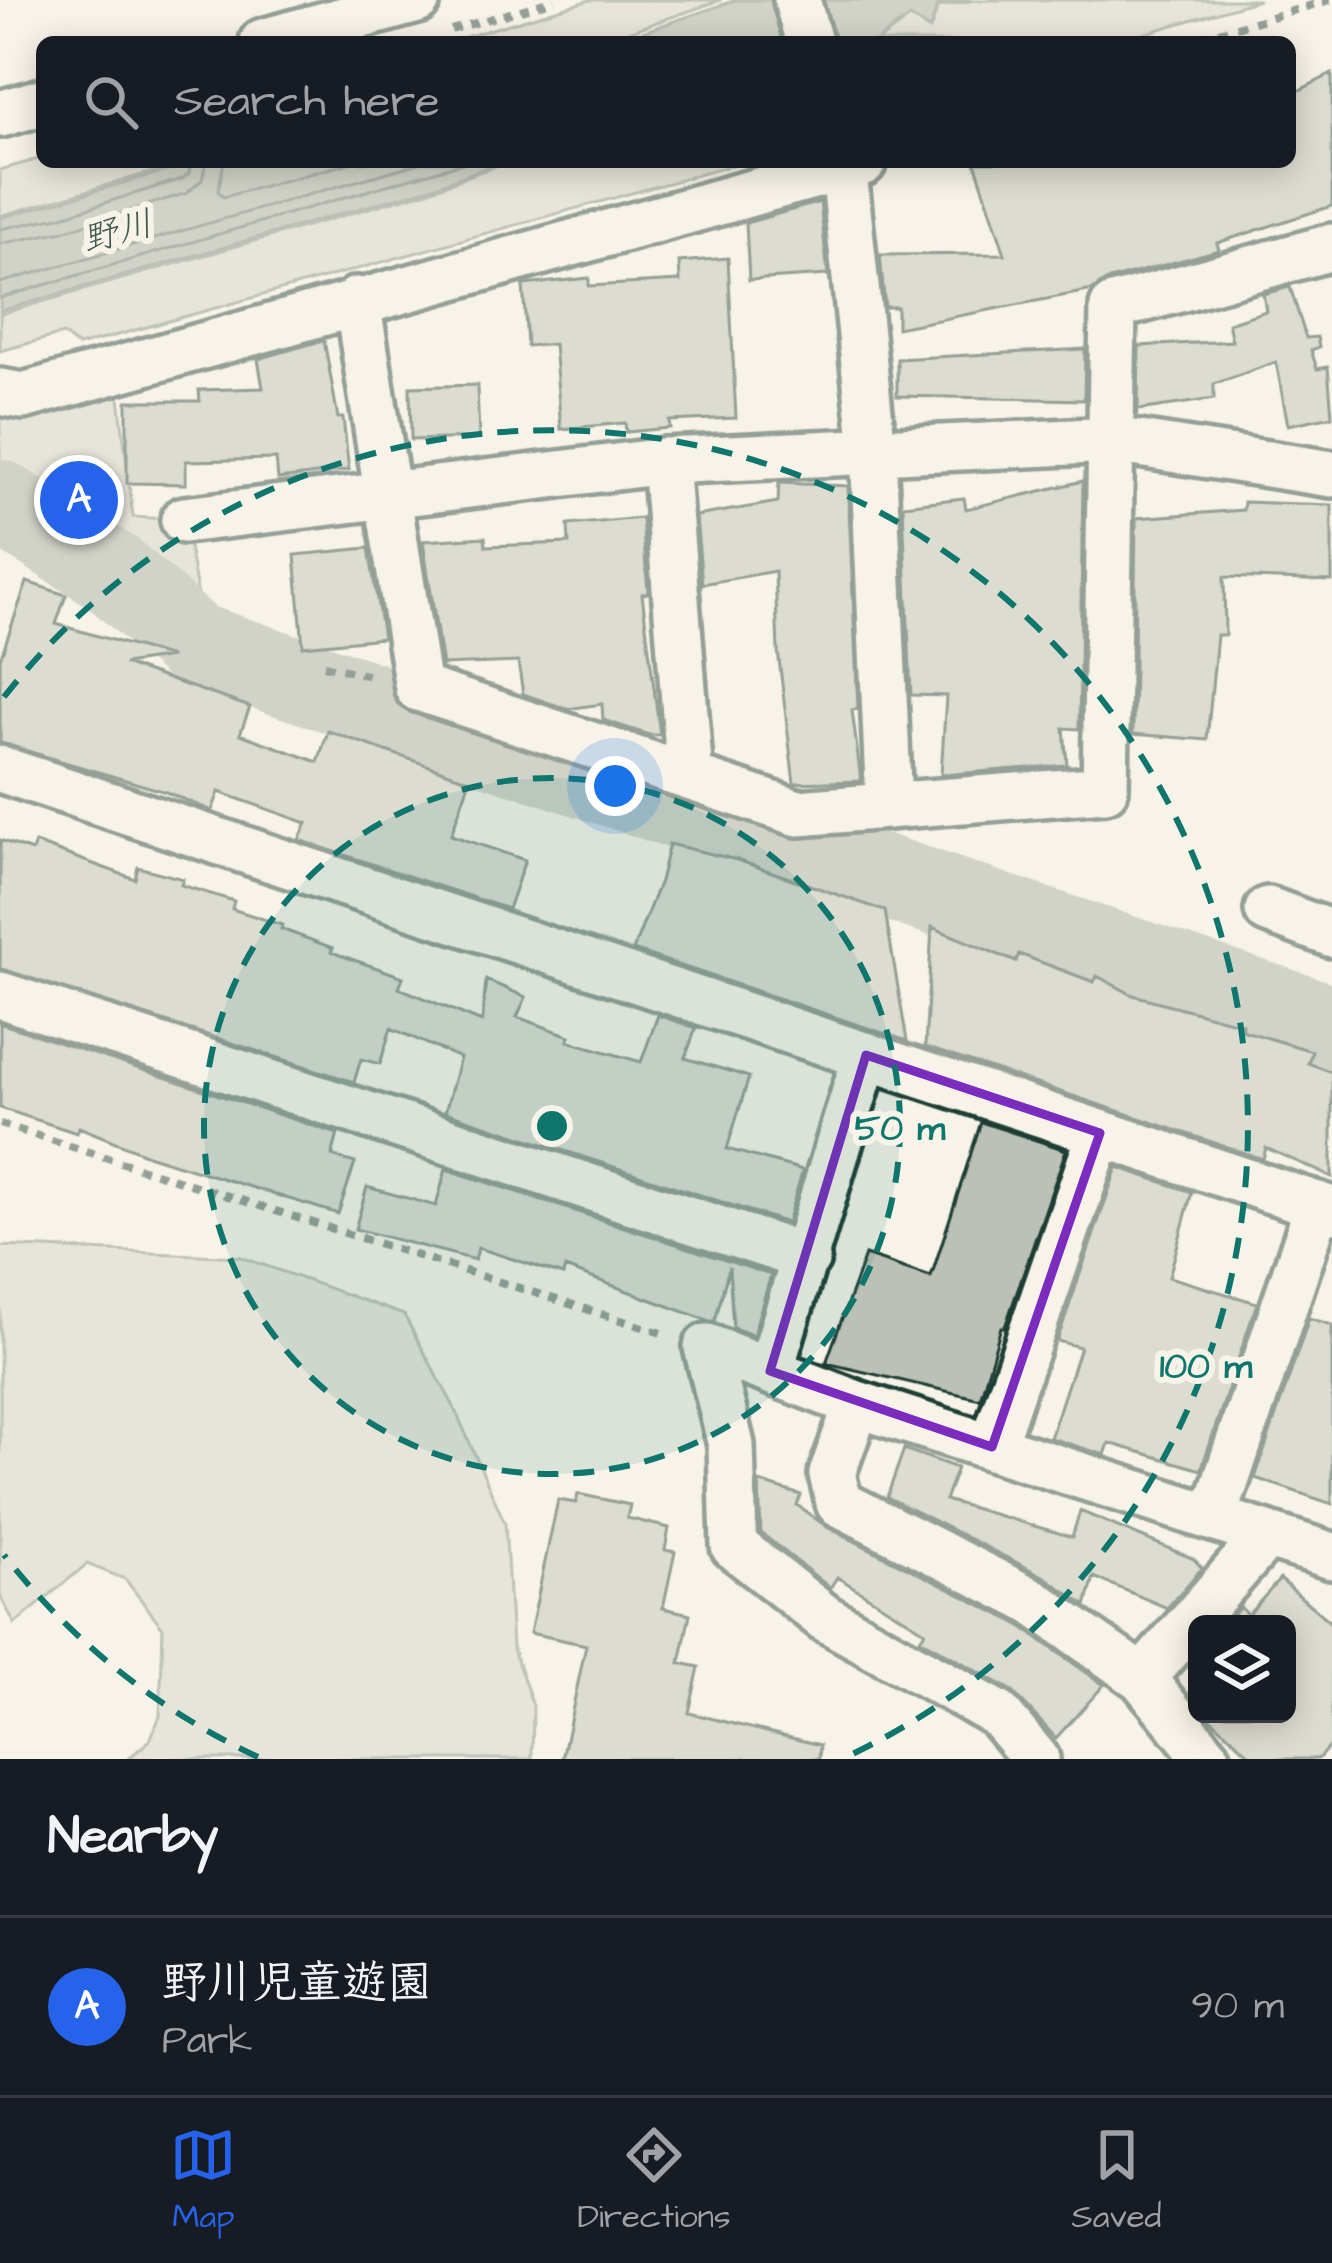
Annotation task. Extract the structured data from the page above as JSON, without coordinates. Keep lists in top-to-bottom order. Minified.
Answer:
{"water":["野川"],"page":{"search":"Search here","pins":"A","heading":"Nearby","list":[{"mark":"A","name":"野川児童遊園","note":"Park","value":"90 m"}],"nav":["Map","Directions","Saved"]},"rings":["50 m","100 m"]}
